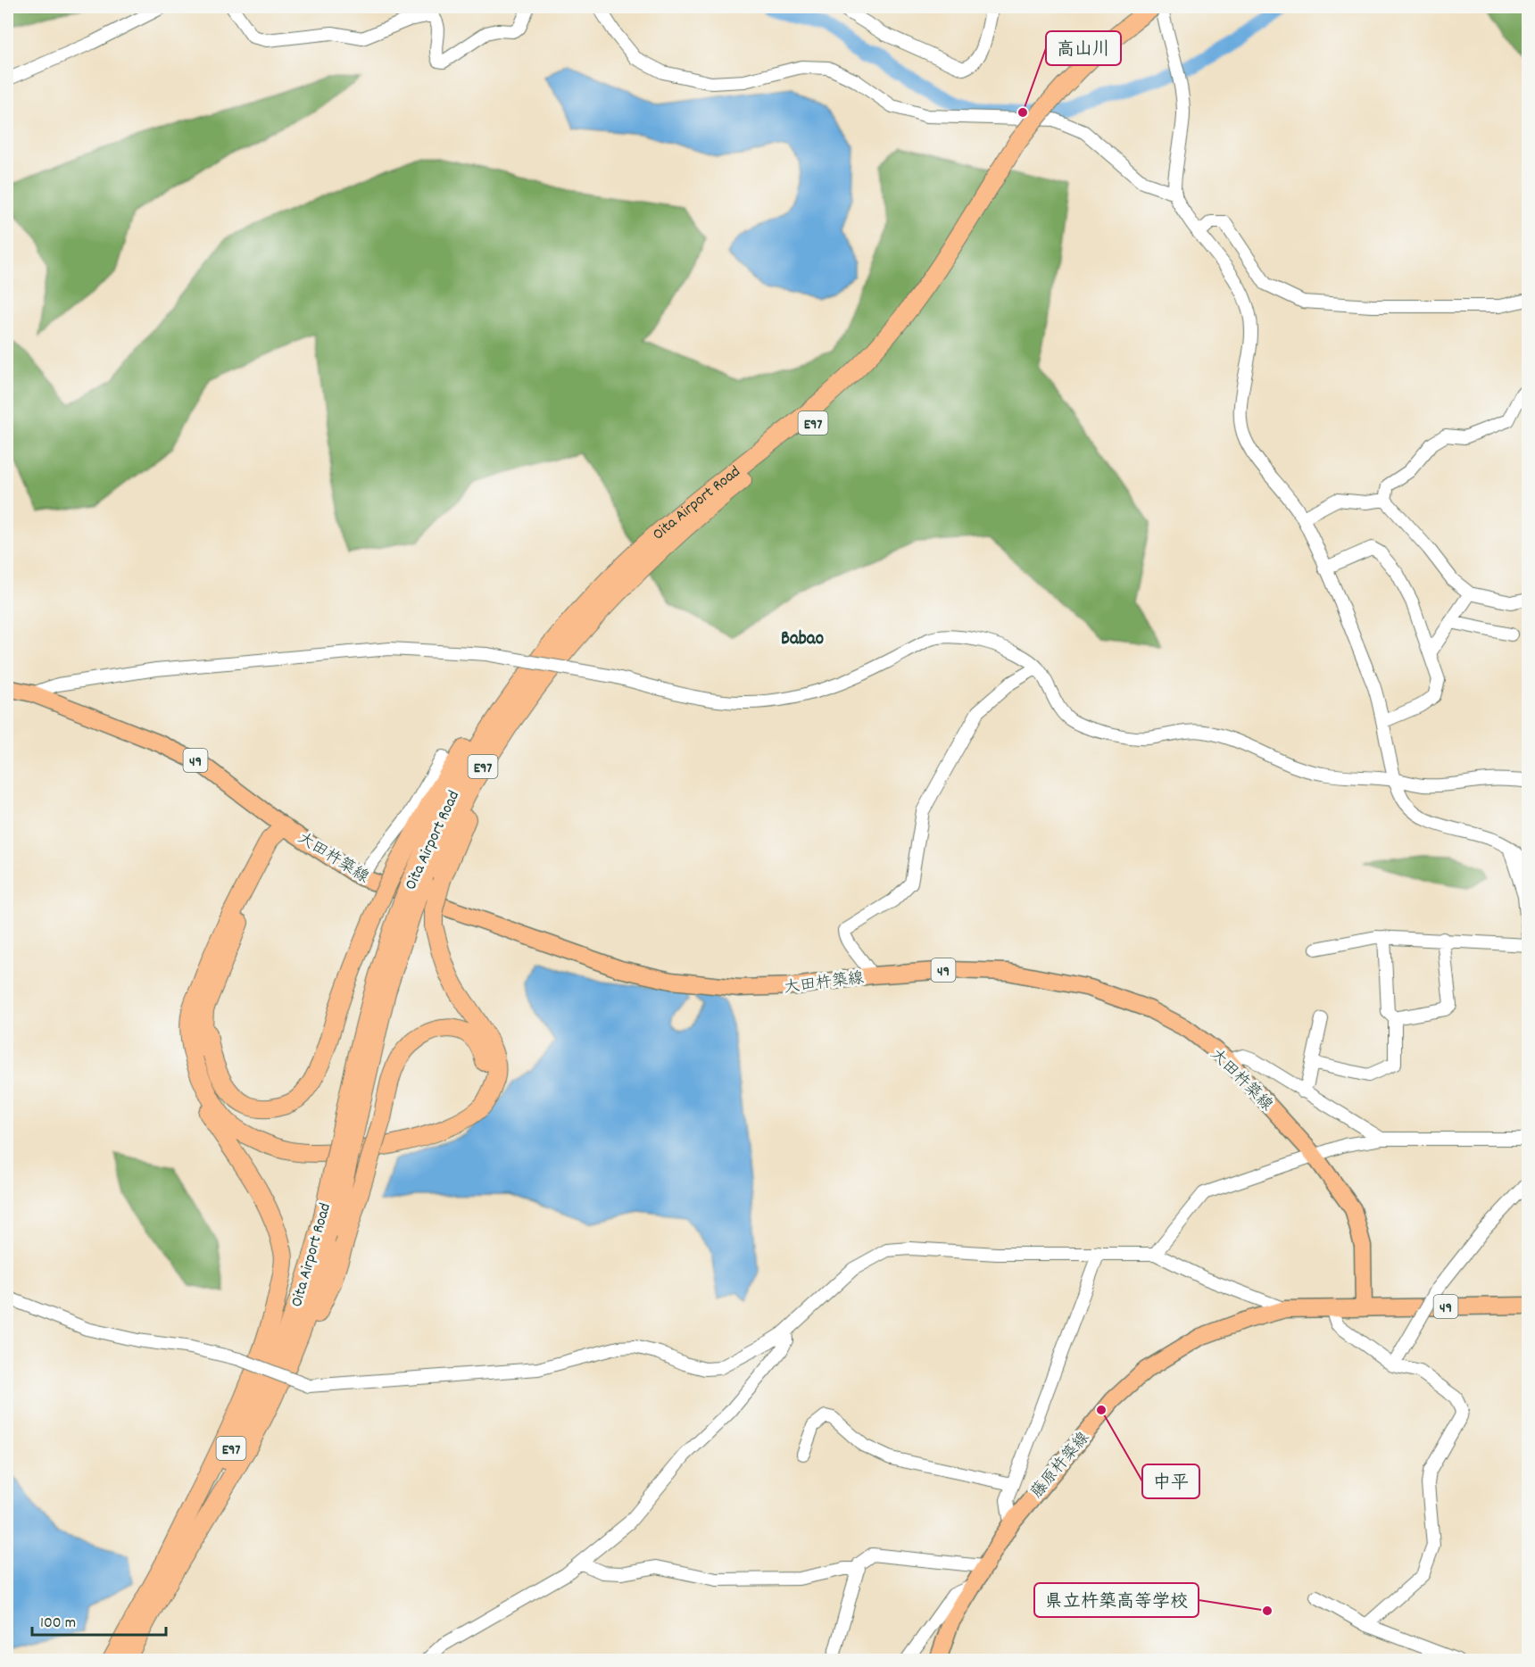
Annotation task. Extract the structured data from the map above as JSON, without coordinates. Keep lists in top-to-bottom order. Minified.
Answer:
{"streets":{"highway":["E97","Oita Airport Road"],"main road":["49","大田杵築線","藤原杵築線"]},"crossings":[["49","大田杵築線"],["49","藤原杵築線"],["大田杵築線","藤原杵築線"]],"districts":["Babao"],"places":["高山川","中平","県立杵築高等学校"],"scale_bar":"100 m"}
